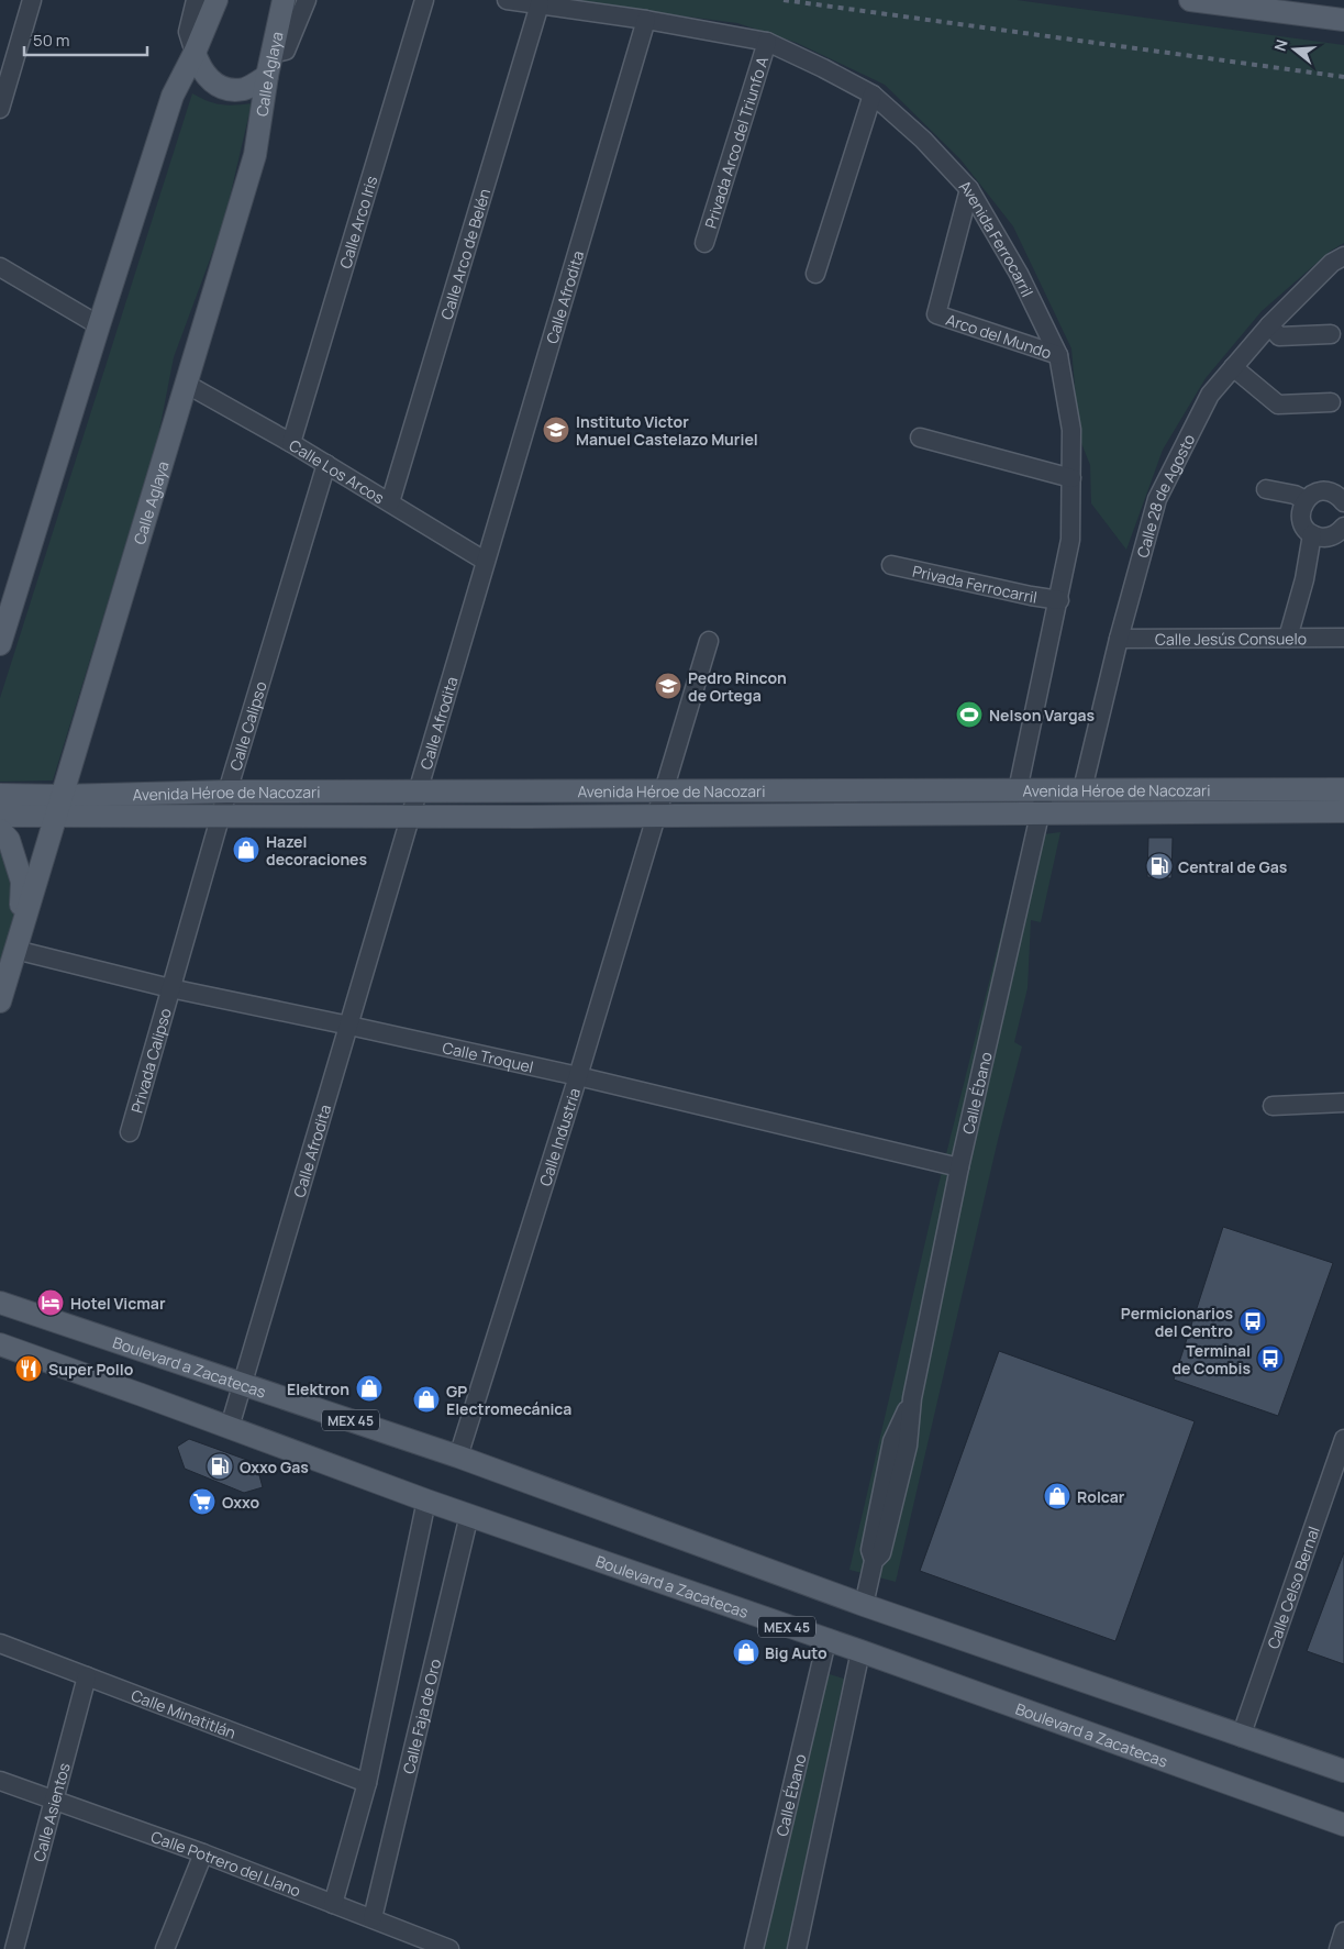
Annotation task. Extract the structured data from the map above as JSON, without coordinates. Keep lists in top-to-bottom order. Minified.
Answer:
{"streets":{"main road":["Calle Aglaya","Avenida Héroe de Nacozari","Boulevard a Zacatecas","MEX 45"],"street":["Privada Arco del Triunfo A","Calle Arco Iris","Avenida Ferrocarril","Calle Arco de Belén","Calle Afrodita","Arco del Mundo","Calle Los Arcos","Calle 28 de Agosto","Privada Ferrocarril","Calle Jesús Consuelo","Calle Calipso","Calle Troquel","Privada Calipso","Calle Ébano","Calle Industria","Calle Celso Bernal","Calle Minatitlán","Calle Faja de Oro","Calle Asientos","Calle Potrero del Llano"]},"crossings":[["Calle Aglaya","Calle Los Arcos"],["Calle Aglaya","Avenida Héroe de Nacozari"],["Calle Aglaya","Calle Troquel"],["Privada Arco del Triunfo A","Avenida Ferrocarril"],["Calle Arco Iris","Calle Los Arcos"],["Avenida Ferrocarril","Calle Arco de Belén"],["Avenida Ferrocarril","Calle Afrodita"],["Avenida Ferrocarril","Arco del Mundo"],["Avenida Ferrocarril","Privada Ferrocarril"],["Avenida Ferrocarril","Avenida Héroe de Nacozari"],["Calle Arco de Belén","Calle Los Arcos"],["Calle Afrodita","Calle Los Arcos"],["Calle Afrodita","Avenida Héroe de Nacozari"],["Calle Afrodita","Calle Troquel"],["Calle Afrodita","Boulevard a Zacatecas"],["Calle Los Arcos","Calle Calipso"],["Calle 28 de Agosto","Calle Jesús Consuelo"],["Calle 28 de Agosto","Avenida Héroe de Nacozari"],["Calle Calipso","Avenida Héroe de Nacozari"],["Calle Calipso","Calle Troquel"],["Calle Calipso","Privada Calipso"],["Avenida Héroe de Nacozari","Calle Ébano"],["Avenida Héroe de Nacozari","Calle Industria"],["Calle Troquel","Privada Calipso"],["Calle Troquel","Calle Ébano"],["Calle Troquel","Calle Industria"],["Calle Ébano","Boulevard a Zacatecas"],["Calle Industria","Boulevard a Zacatecas"],["Boulevard a Zacatecas","Calle Celso Bernal"],["Boulevard a Zacatecas","Calle Faja de Oro"],["Calle Minatitlán","Calle Asientos"],["Calle Faja de Oro","Calle Potrero del Llano"],["Calle Asientos","Calle Potrero del Llano"]],"places":{"school or university":["Instituto Victor Manuel Castelazo Muriel","Pedro Rincon de Ortega"],"sports":["Nelson Vargas"],"shop":["Hazel decoraciones","Elektron","GP Electromecánica","Rolcar","Big Auto"],"fuel station":["Central de Gas","Oxxo Gas"],"hotel":["Hotel Vicmar"],"bus stop":["Permicionarios del Centro","Terminal de Combis"],"restaurant":["Super Pollo"],"supermarket":["Oxxo"]},"scale_bar":"50 m","north":"left"}
